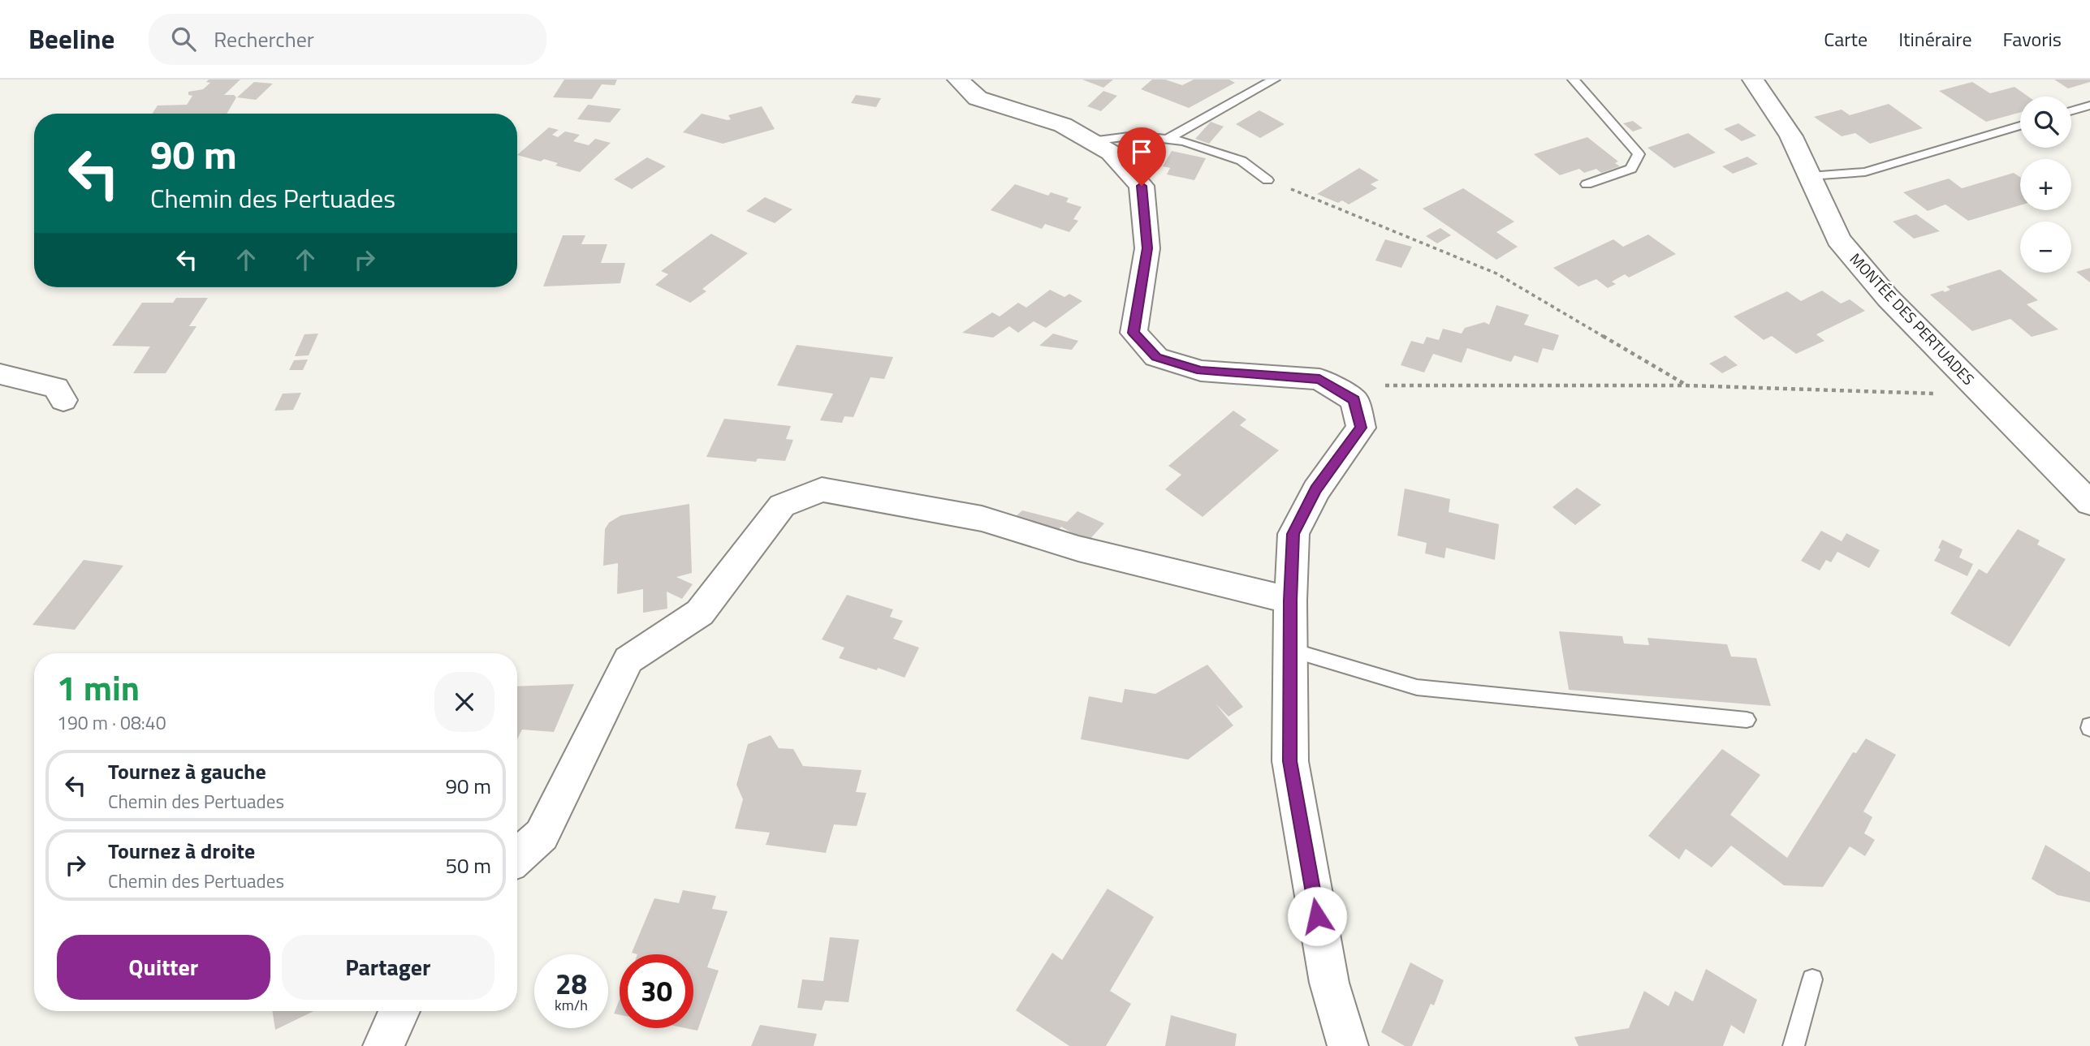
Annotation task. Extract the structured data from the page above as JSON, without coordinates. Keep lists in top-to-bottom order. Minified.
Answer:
{"streets":{"street":["MONTÉE DES PERTUADES"]},"page":{"header":"Beeline","search":"Rechercher","nav":["Carte","Itinéraire","Favoris"],"map_buttons":["+","−"],"turn":["90 m","Chemin des Pertuades"],"heading":["1 min","190 m · 08:40"],"list":[{"name":"Tournez à gauche","note":"Chemin des Pertuades","value":"90 m"},{"name":"Tournez à droite","note":"Chemin des Pertuades","value":"50 m"}],"buttons":["Quitter","Partager"],"speed":"28 km/h","limit":"30"}}
